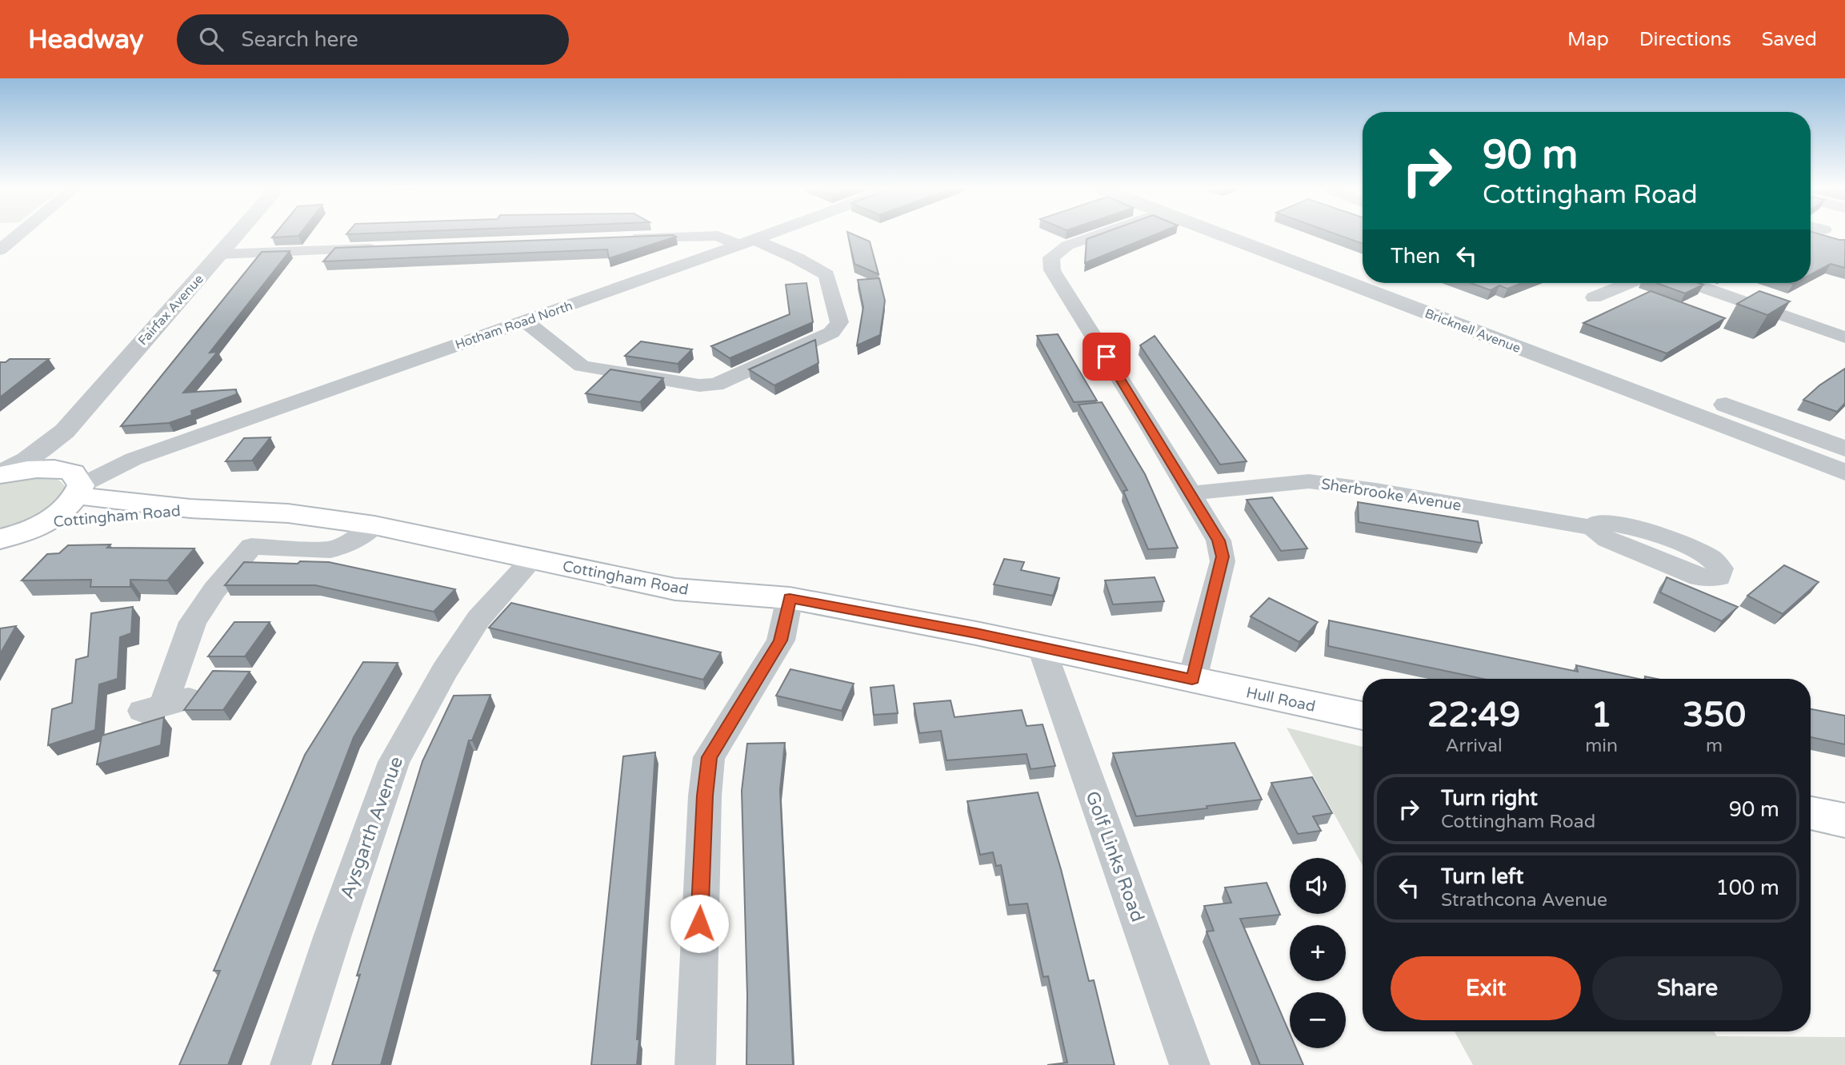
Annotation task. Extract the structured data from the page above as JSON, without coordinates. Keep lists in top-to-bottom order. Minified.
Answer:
{"streets":{"main road":["Cottingham Road","Hull Road"],"street":["Fairfax Avenue","Hotham Road North","Bricknell Avenue","Sherbrooke Avenue","Aysgarth Avenue","Golf Links Road"]},"crossings":[["Fairfax Avenue","Hotham Road North"],["Fairfax Avenue","Cottingham Road"],["Hotham Road North","Cottingham Road"],["Cottingham Road","Hull Road"],["Cottingham Road","Aysgarth Avenue"],["Cottingham Road","Golf Links Road"]],"page":{"header":"Headway","search":"Search here","nav":["Map","Directions","Saved"],"turn":["90 m","Cottingham Road"],"then":"Then","eta":["22:49","Arrival","1","min","350","m"],"list":[{"name":"Turn right","note":"Cottingham Road","value":"90 m"},{"name":"Turn left","note":"Strathcona Avenue","value":"100 m"}],"map_buttons":["+","−"],"buttons":["Exit","Share"]}}
